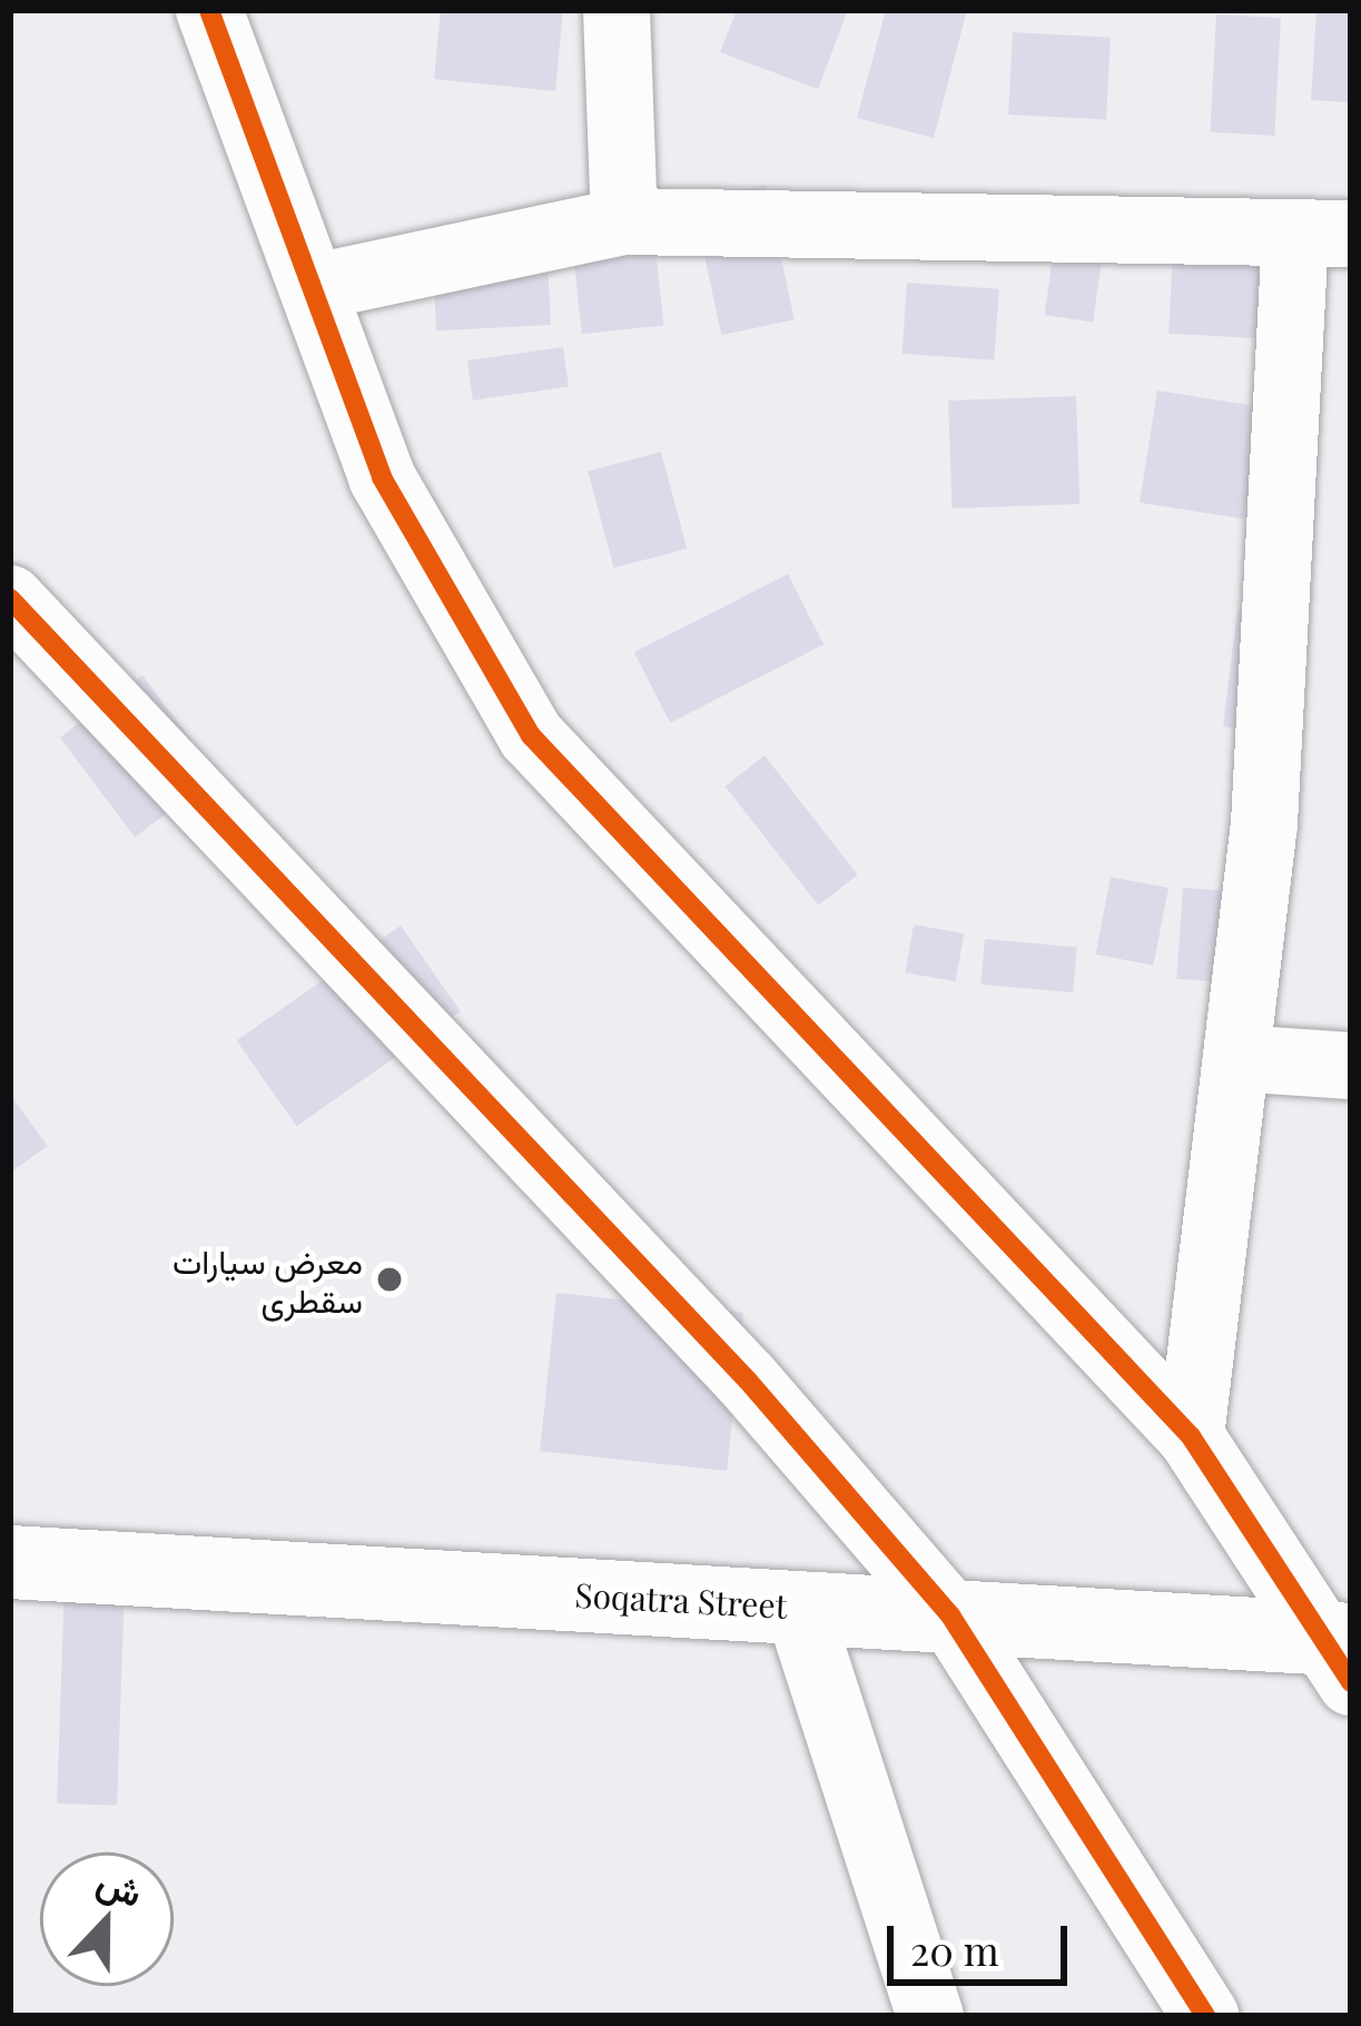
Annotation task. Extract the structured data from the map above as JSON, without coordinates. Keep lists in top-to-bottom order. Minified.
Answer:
{"streets":{"street":["Soqatra Street"]},"places":["معرض سيارات سقطرى"],"scale_bar":"20 m","north":"top"}
